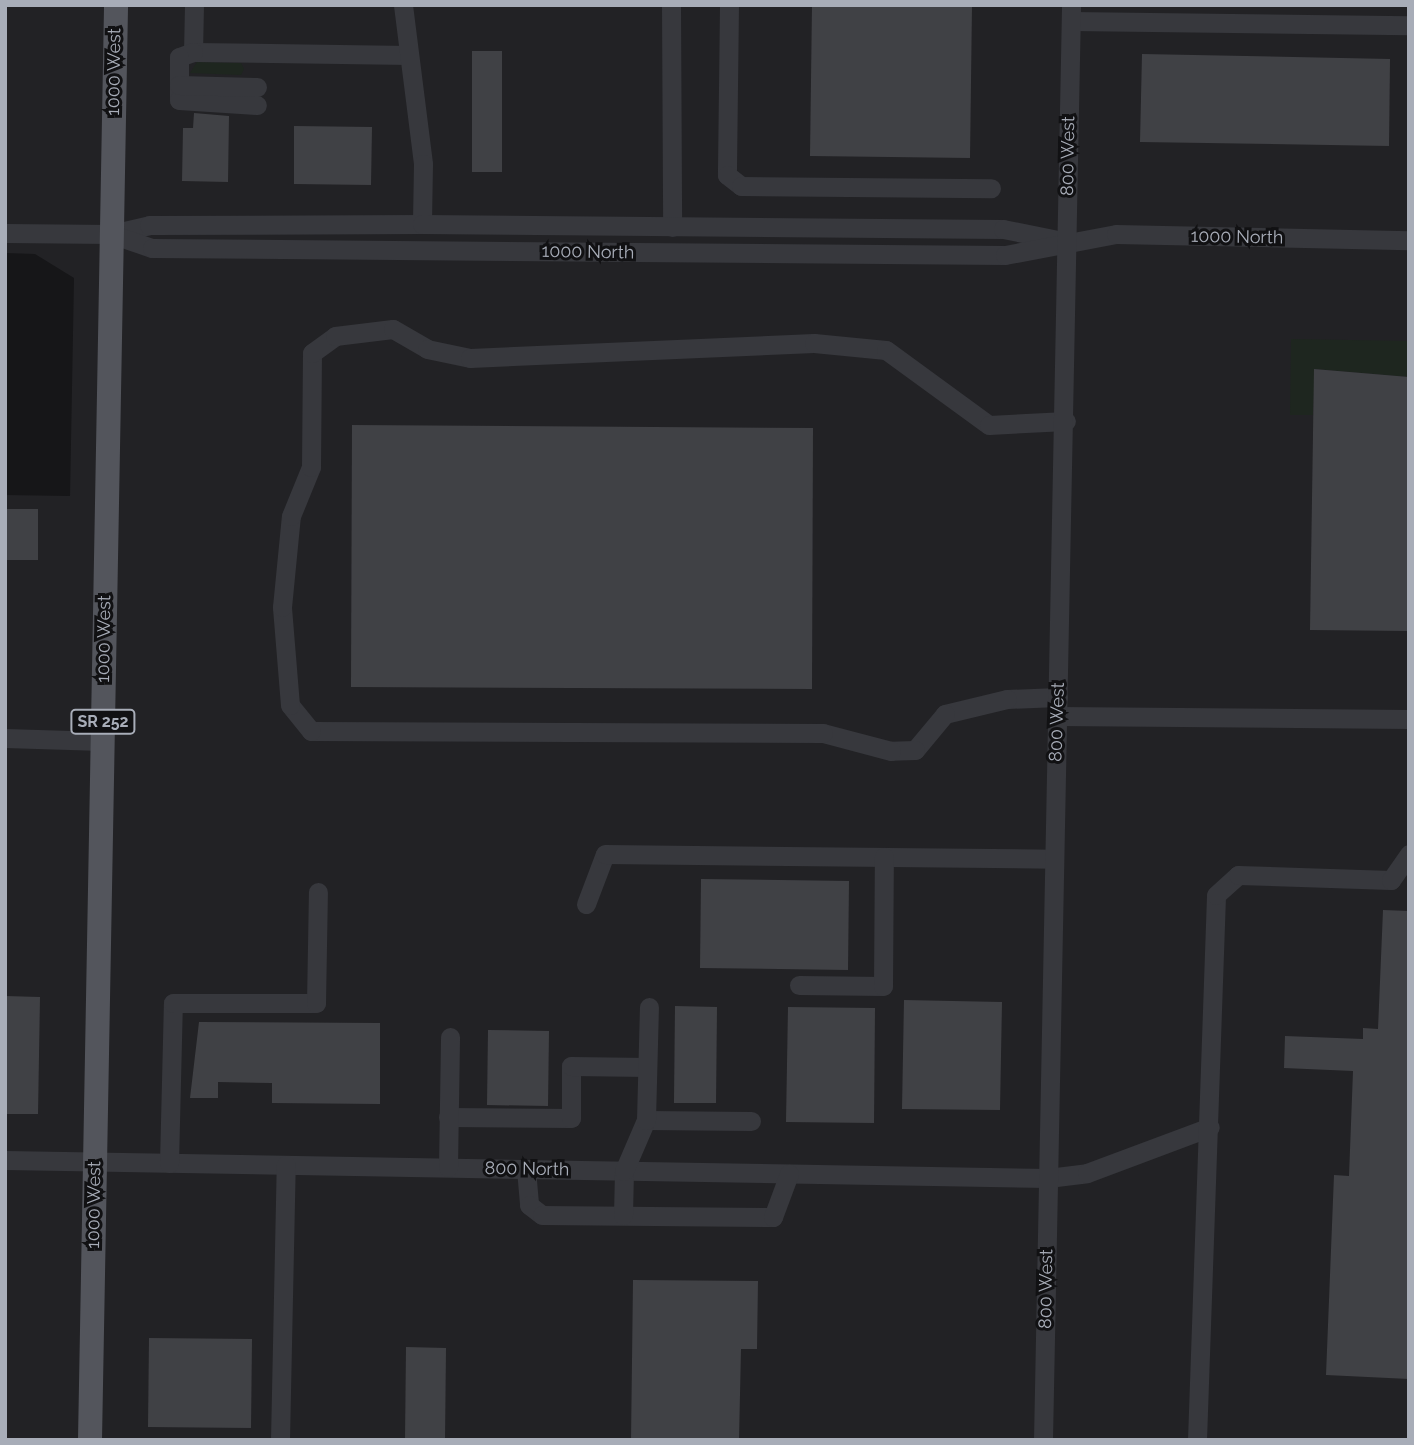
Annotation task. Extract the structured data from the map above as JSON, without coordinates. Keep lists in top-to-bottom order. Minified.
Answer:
{"streets":{"main road":["1000 West","SR 252"],"street":["800 West","1000 North","800 North"]},"crossings":[["1000 West","1000 North"],["1000 West","800 North"],["800 West","1000 North"],["800 West","800 North"]]}
